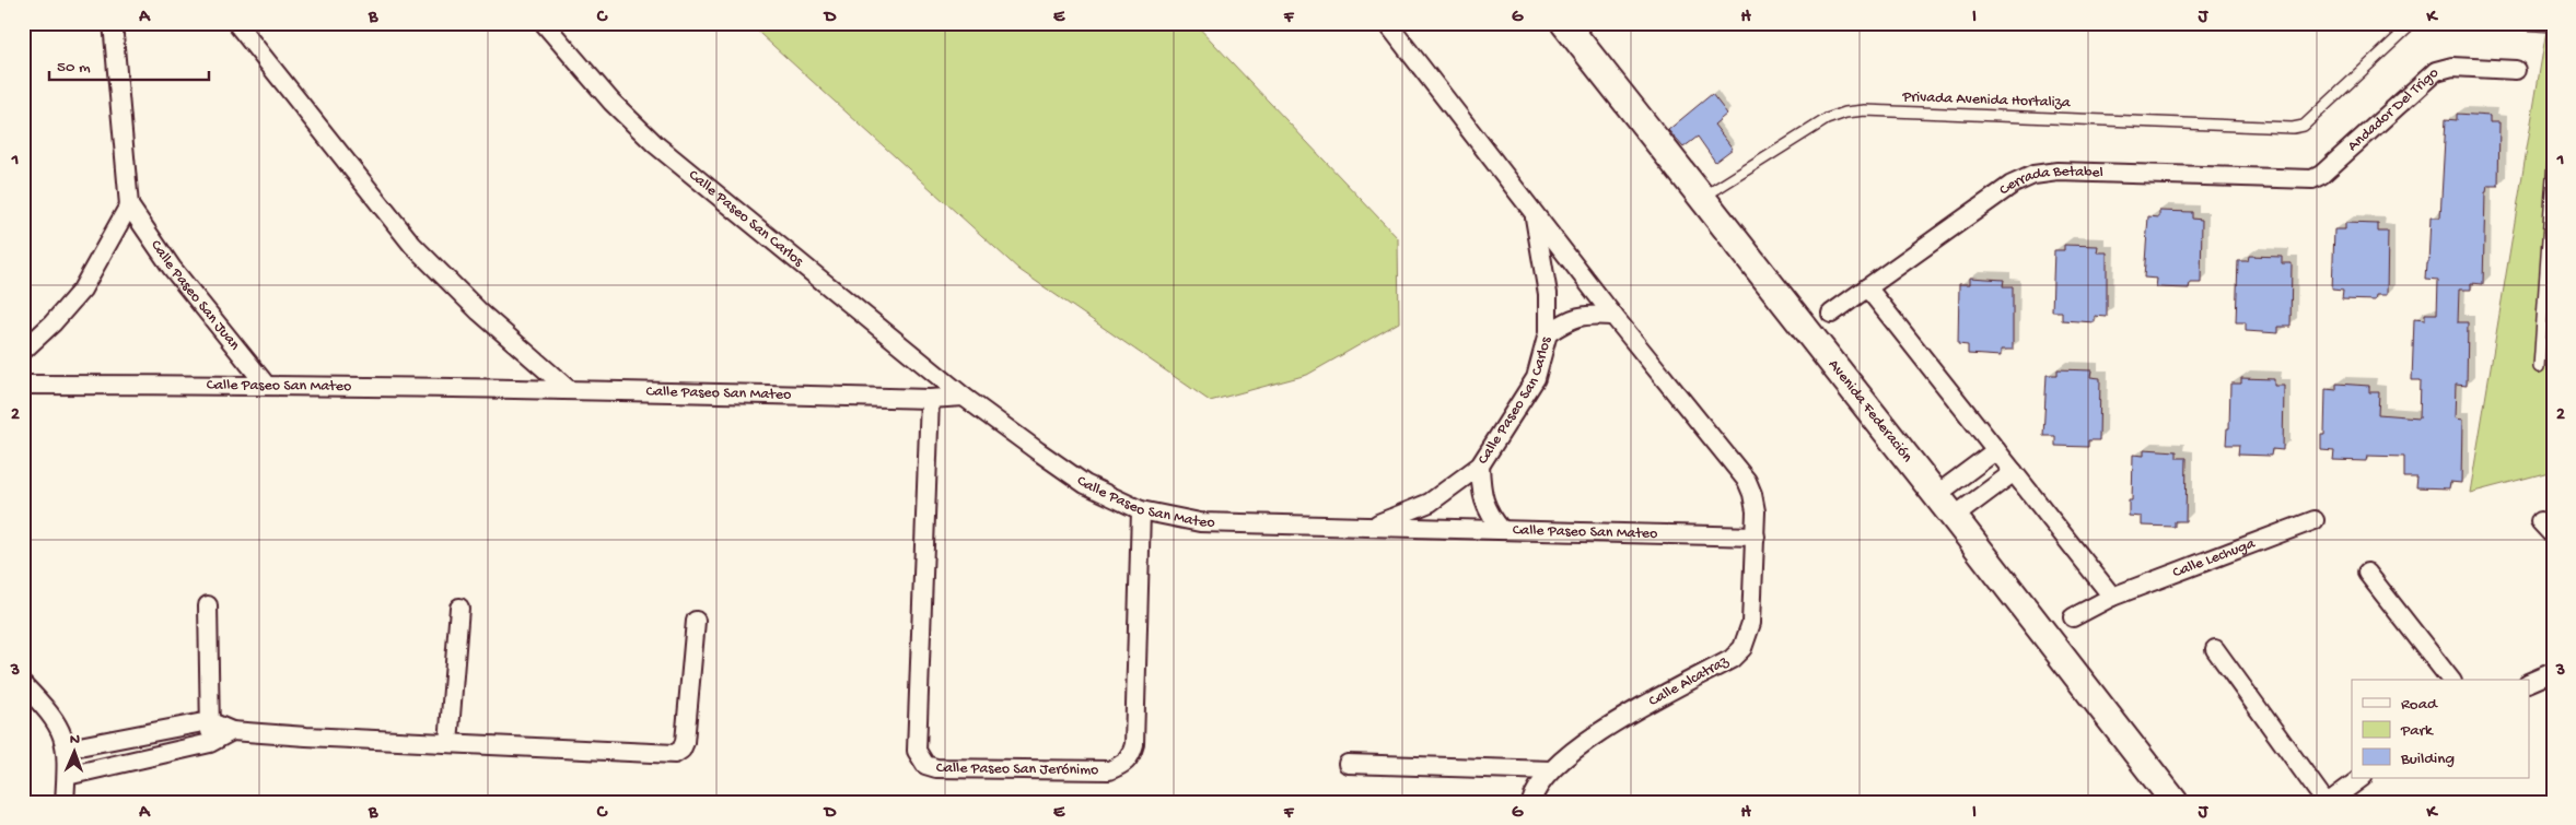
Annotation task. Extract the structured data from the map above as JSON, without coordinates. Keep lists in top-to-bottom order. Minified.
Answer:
{"streets":{"main road":["Avenida Federación"],"street":["Andador Del Trigo","Cerrada Betabel","Calle Paseo San Carlos","Calle Paseo San Juan","Calle Paseo San Mateo","Calle Lechuga","Calle Alcatraz","Calle Paseo San Jerónimo"],"lane":["Privada Avenida Hortaliza"]},"crossings":[["Privada Avenida Hortaliza","Avenida Federación"],["Andador Del Trigo","Cerrada Betabel"],["Calle Paseo San Carlos","Calle Paseo San Mateo"],["Calle Paseo San Carlos","Calle Alcatraz"],["Calle Paseo San Juan","Calle Paseo San Mateo"],["Calle Paseo San Mateo","Calle Alcatraz"],["Calle Paseo San Mateo","Calle Paseo San Jerónimo"]],"legend":["Road","Park","Building"],"scale_bar":"50 m","north":"top","grid":{"columns":["A","B","C","D","E","F","G","H","I","J","K"],"rows":["1","2","3"]}}
